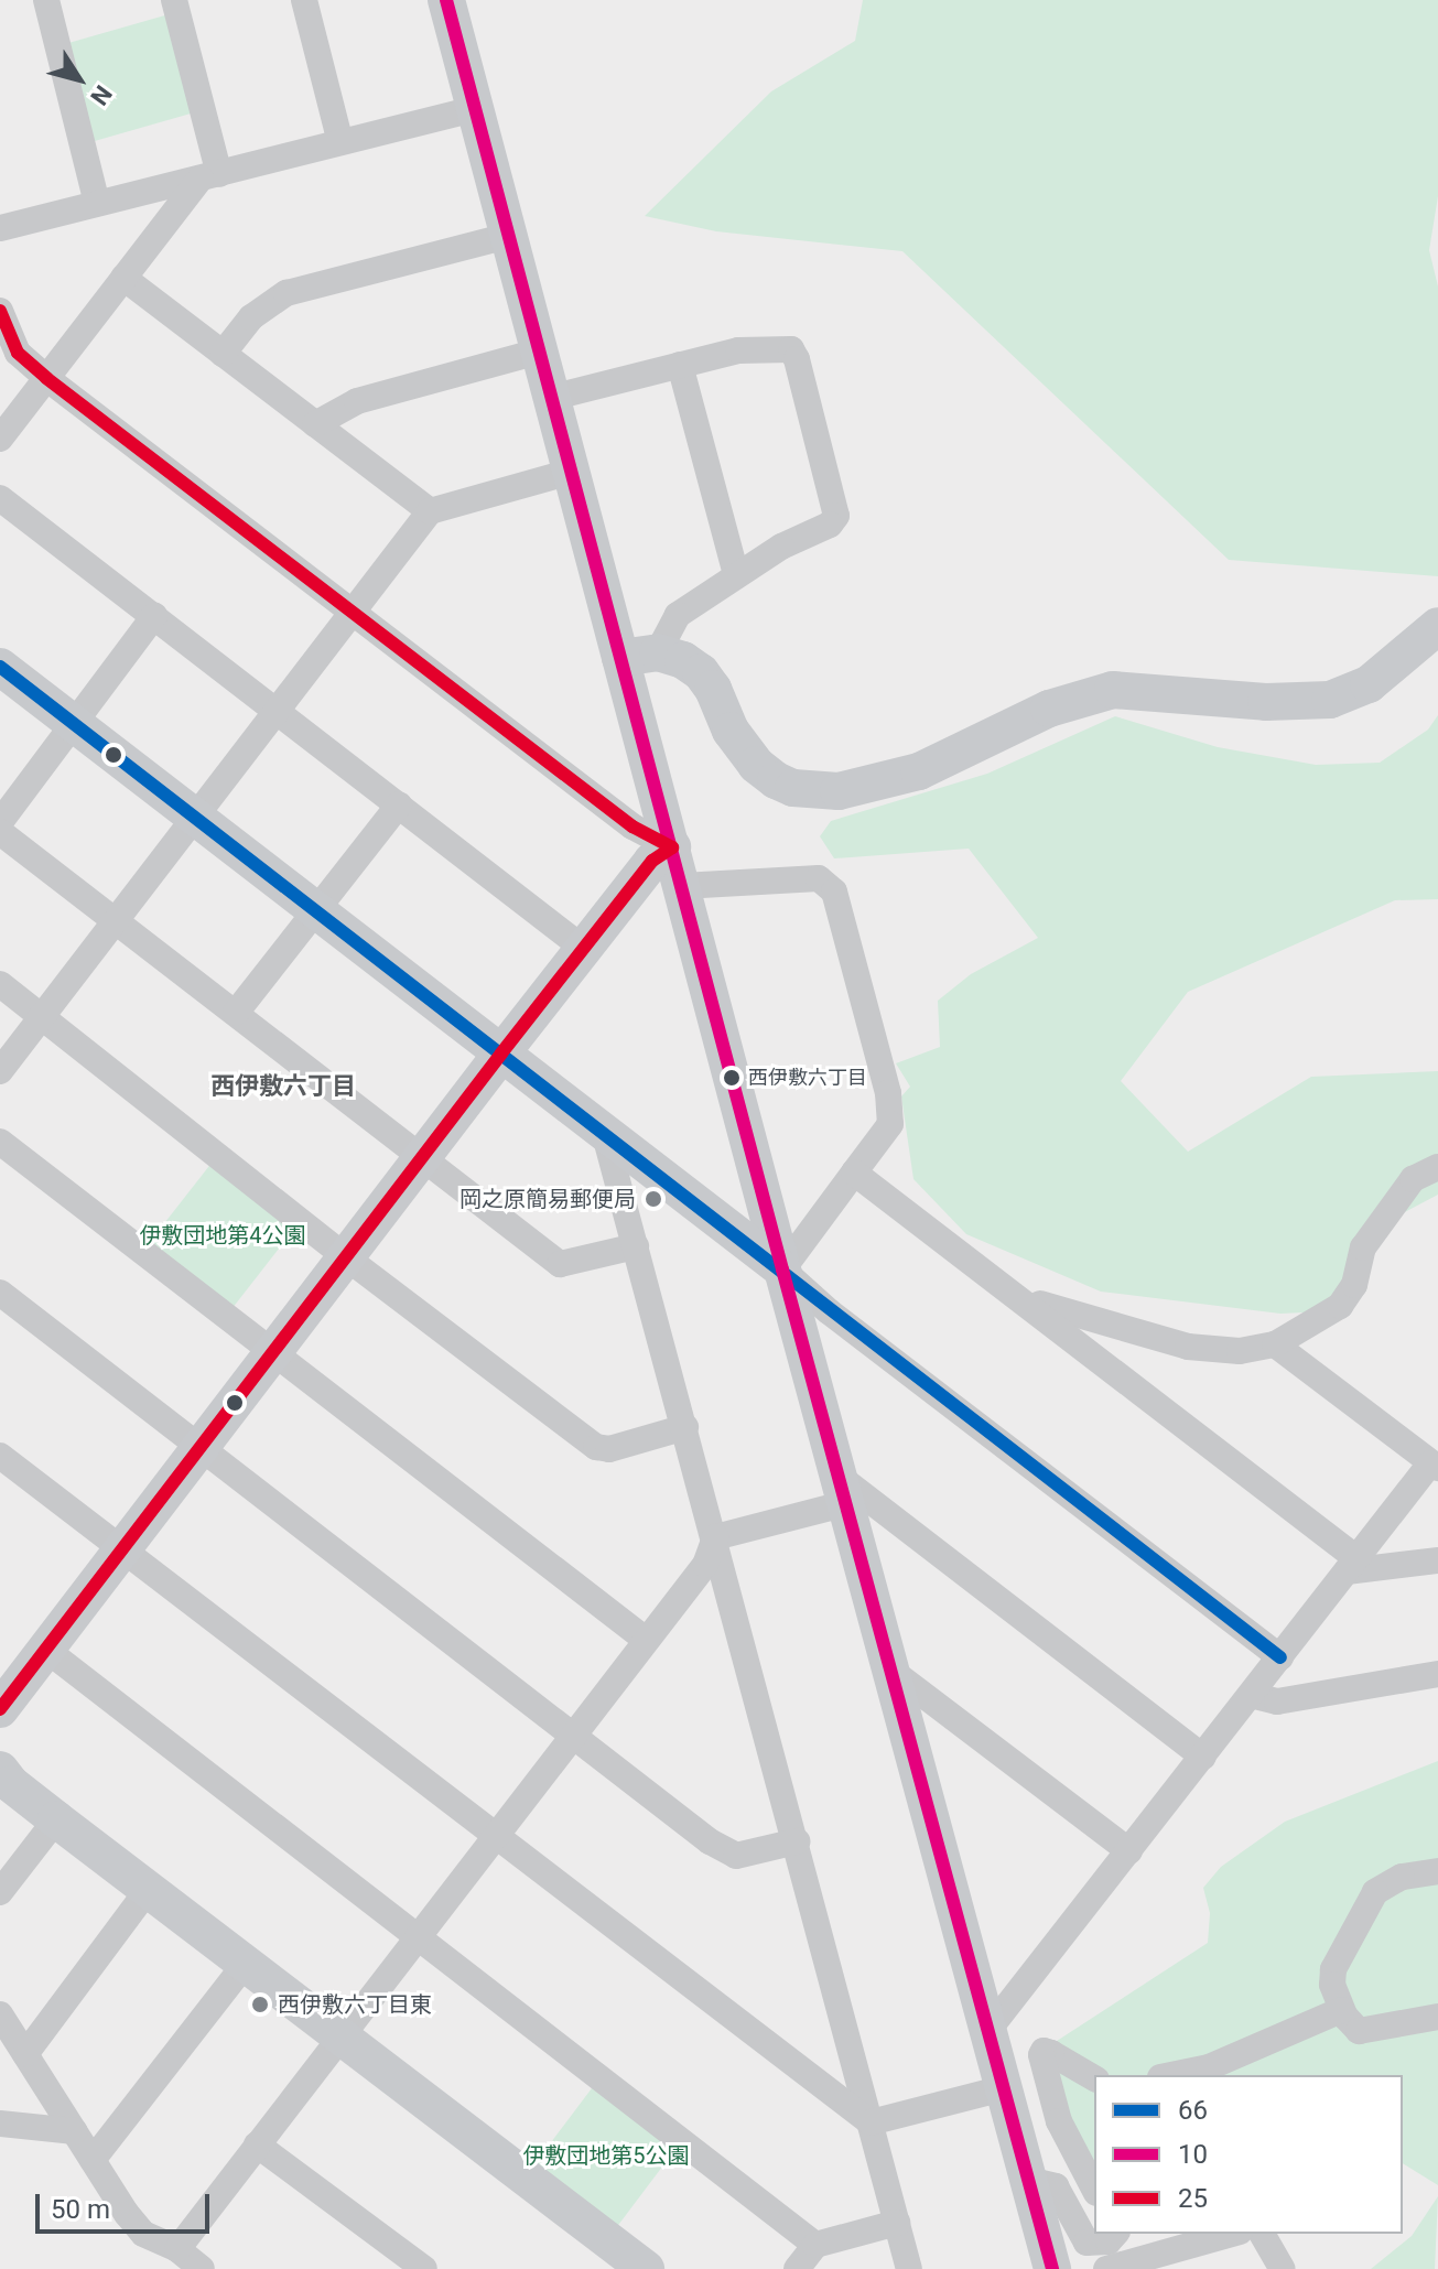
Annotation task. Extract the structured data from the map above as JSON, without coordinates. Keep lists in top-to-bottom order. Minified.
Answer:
{"districts":["西伊敷六丁目"],"parks":["伊敷団地第4公園","伊敷団地第5公園"],"places":["西伊敷六丁目","岡之原簡易郵便局","西伊敷六丁目東"],"lines":["transit line 10","transit line 25","transit line 66"],"legend":["66","10","25"],"scale_bar":"50 m","north":"bottom right"}
